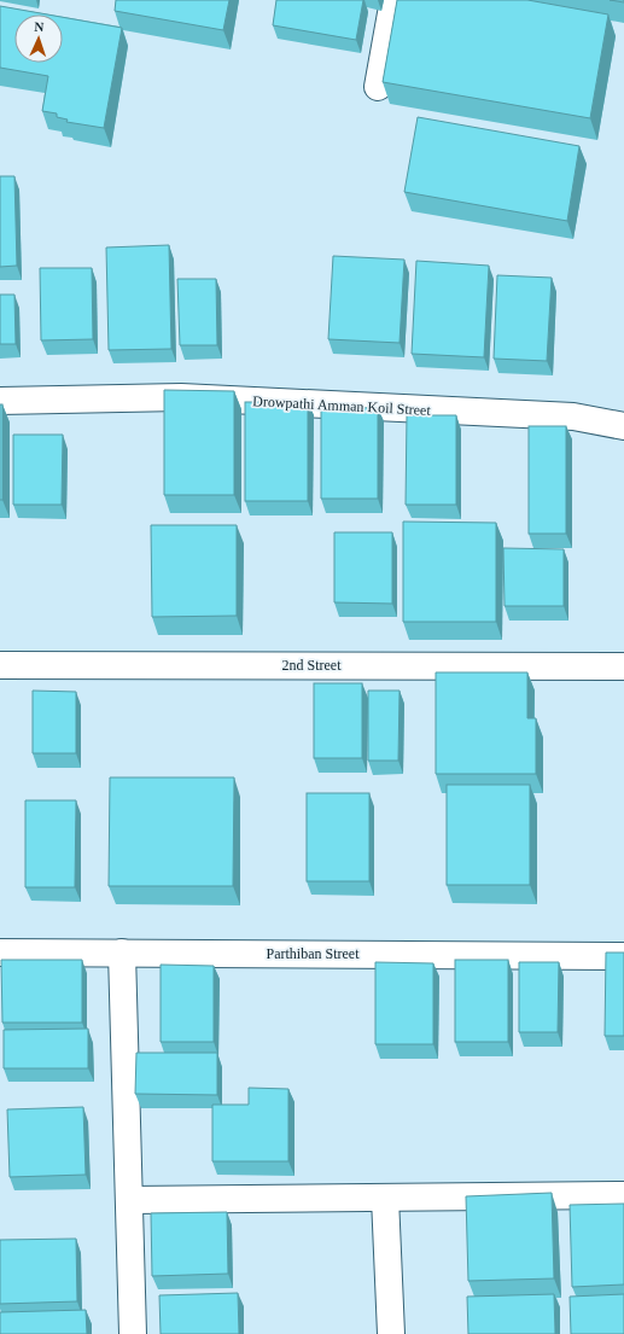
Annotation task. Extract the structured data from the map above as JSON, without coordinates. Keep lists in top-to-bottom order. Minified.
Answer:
{"streets":{"street":["Drowpathi Amman Koil Street","2nd Street","Parthiban Street"]},"north":"top"}
